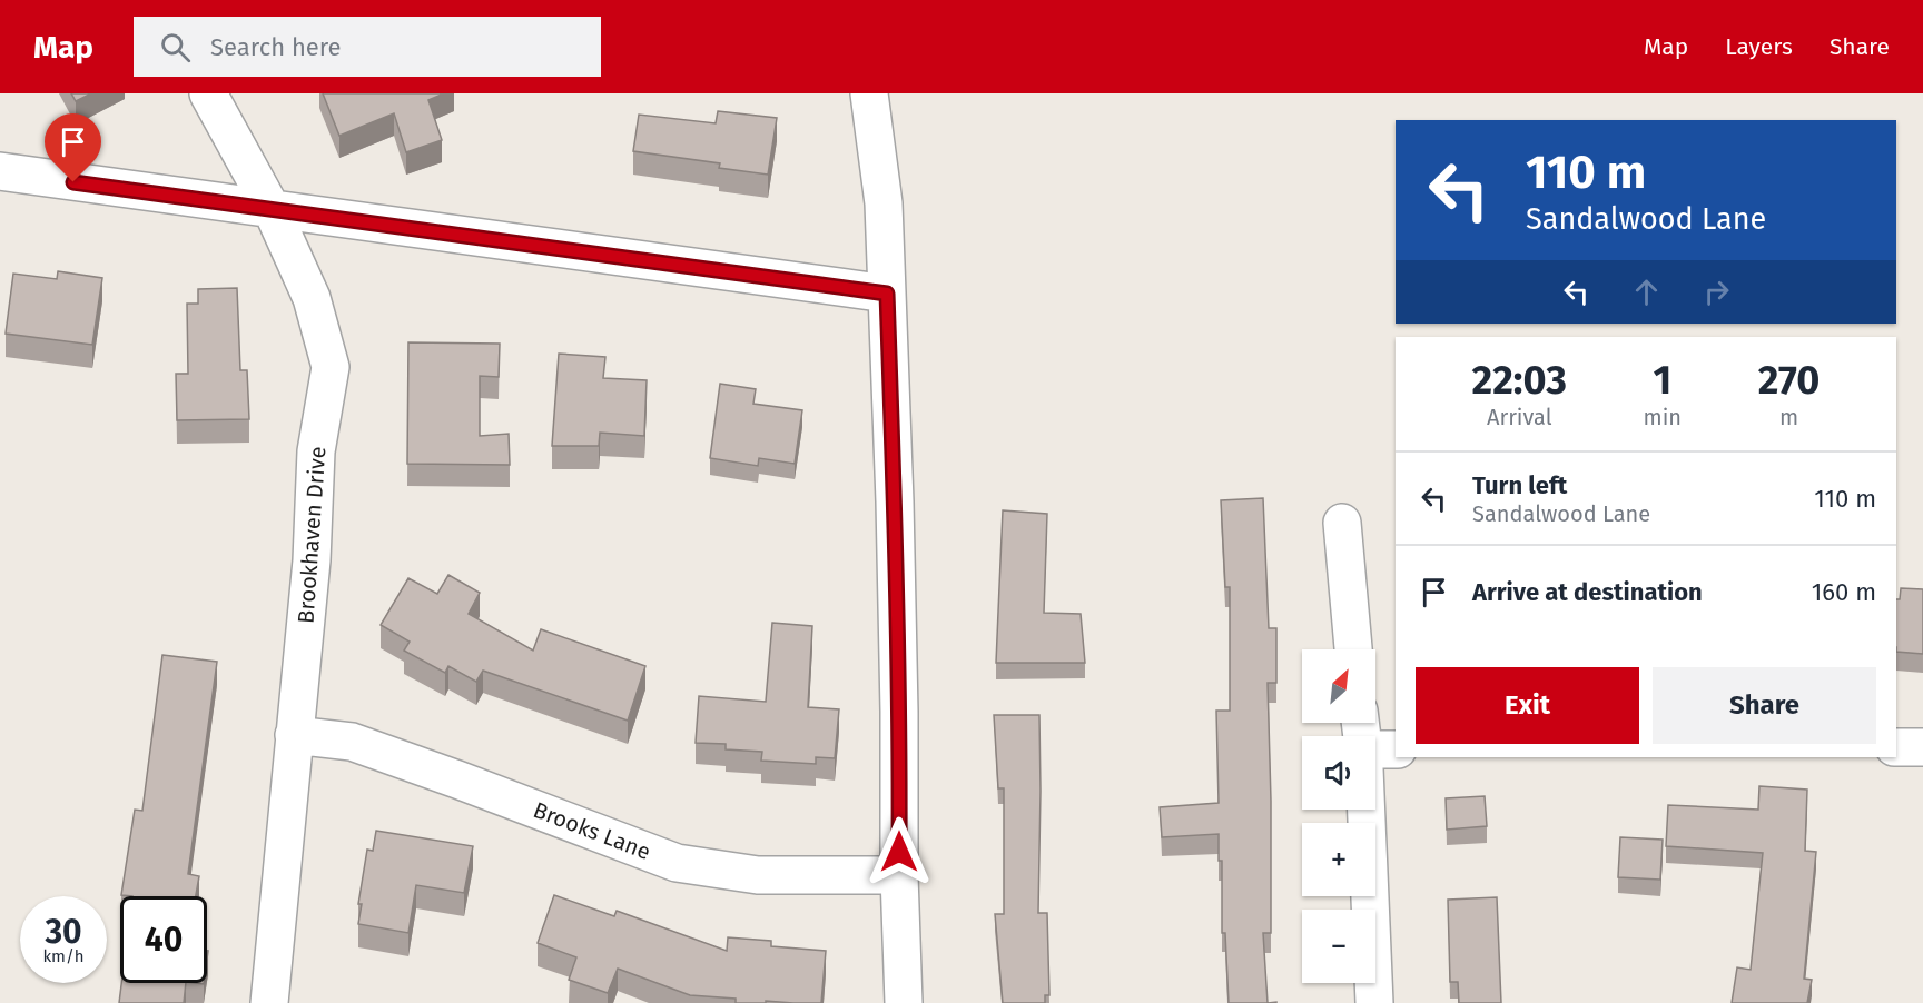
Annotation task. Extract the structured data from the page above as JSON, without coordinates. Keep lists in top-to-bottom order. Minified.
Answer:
{"streets":{"street":["Brookhaven Drive","Brooks Lane"]},"crossings":[["Brookhaven Drive","Brooks Lane"]],"north":"top right","page":{"header":"Map","search":"Search here","nav":["Map","Layers","Share"],"turn":["110 m","Sandalwood Lane"],"eta":["22:03","Arrival","1","min","270","m"],"list":[{"name":"Turn left","note":"Sandalwood Lane","value":"110 m"},{"name":"Arrive at destination","value":"160 m"}],"map_buttons":["+","−"],"buttons":["Exit","Share"],"speed":"30 km/h","limit":"40"}}
